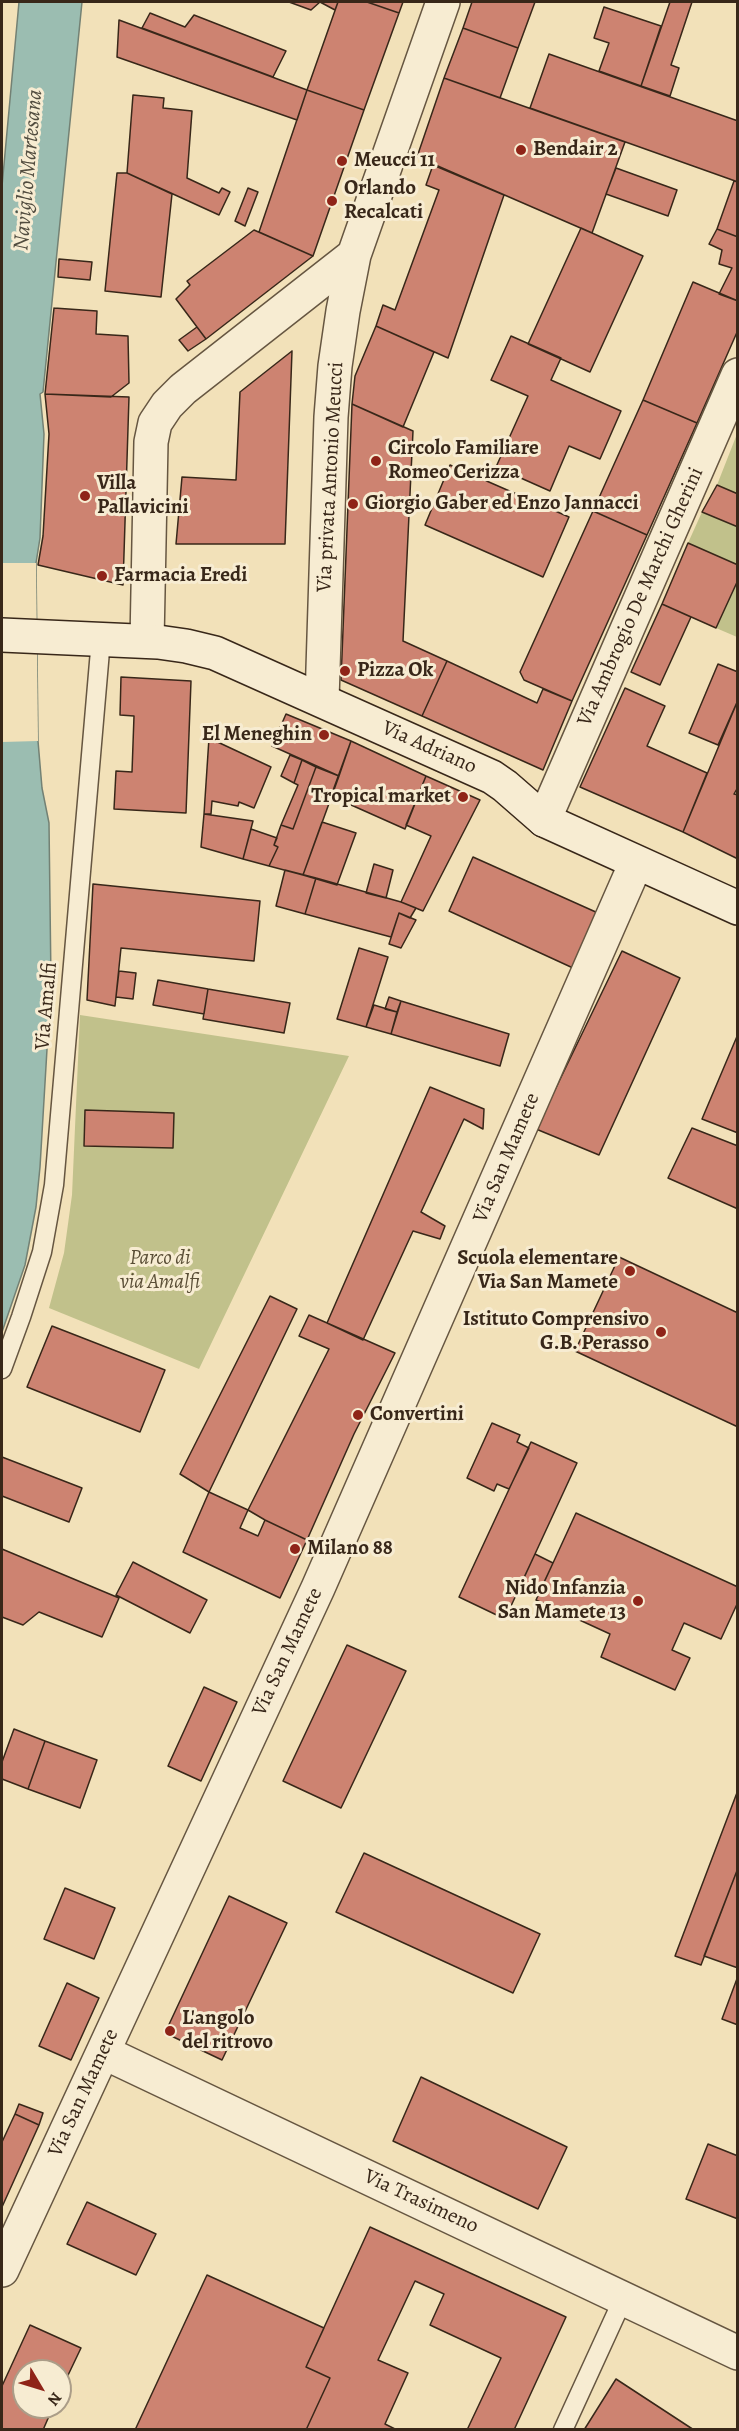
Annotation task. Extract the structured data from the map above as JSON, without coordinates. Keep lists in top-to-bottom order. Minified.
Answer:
{"streets":{"street":["Via privata Antonio Meucci","Via Ambrogio De Marchi Gherini","Via Adriano","Via San Mamete","Via Trasimeno"],"lane":["Via Amalfi"]},"crossings":[["Via privata Antonio Meucci","Via Adriano"],["Via Ambrogio De Marchi Gherini","Via Adriano"],["Via Adriano","Via Amalfi"],["Via Adriano","Via San Mamete"],["Via San Mamete","Via Trasimeno"]],"water":["Naviglio Martesana"],"parks":["Parco di via Amalfi"],"places":["Bendair 2","Meucci 11","Orlando Recalcati","Circolo Familiare Romeo Cerizza","Villa Pallavicini","Giorgio Gaber ed Enzo Jannacci","Farmacia Eredi","Pizza Ok","El Meneghin","Tropical market","Scuola elementare Via San Mamete","Istituto Comprensivo G.B. Perasso","Convertini","Milano 88","Nido Infanzia San Mamete 13","L'angolo del ritrovo"],"north":"bottom right"}
